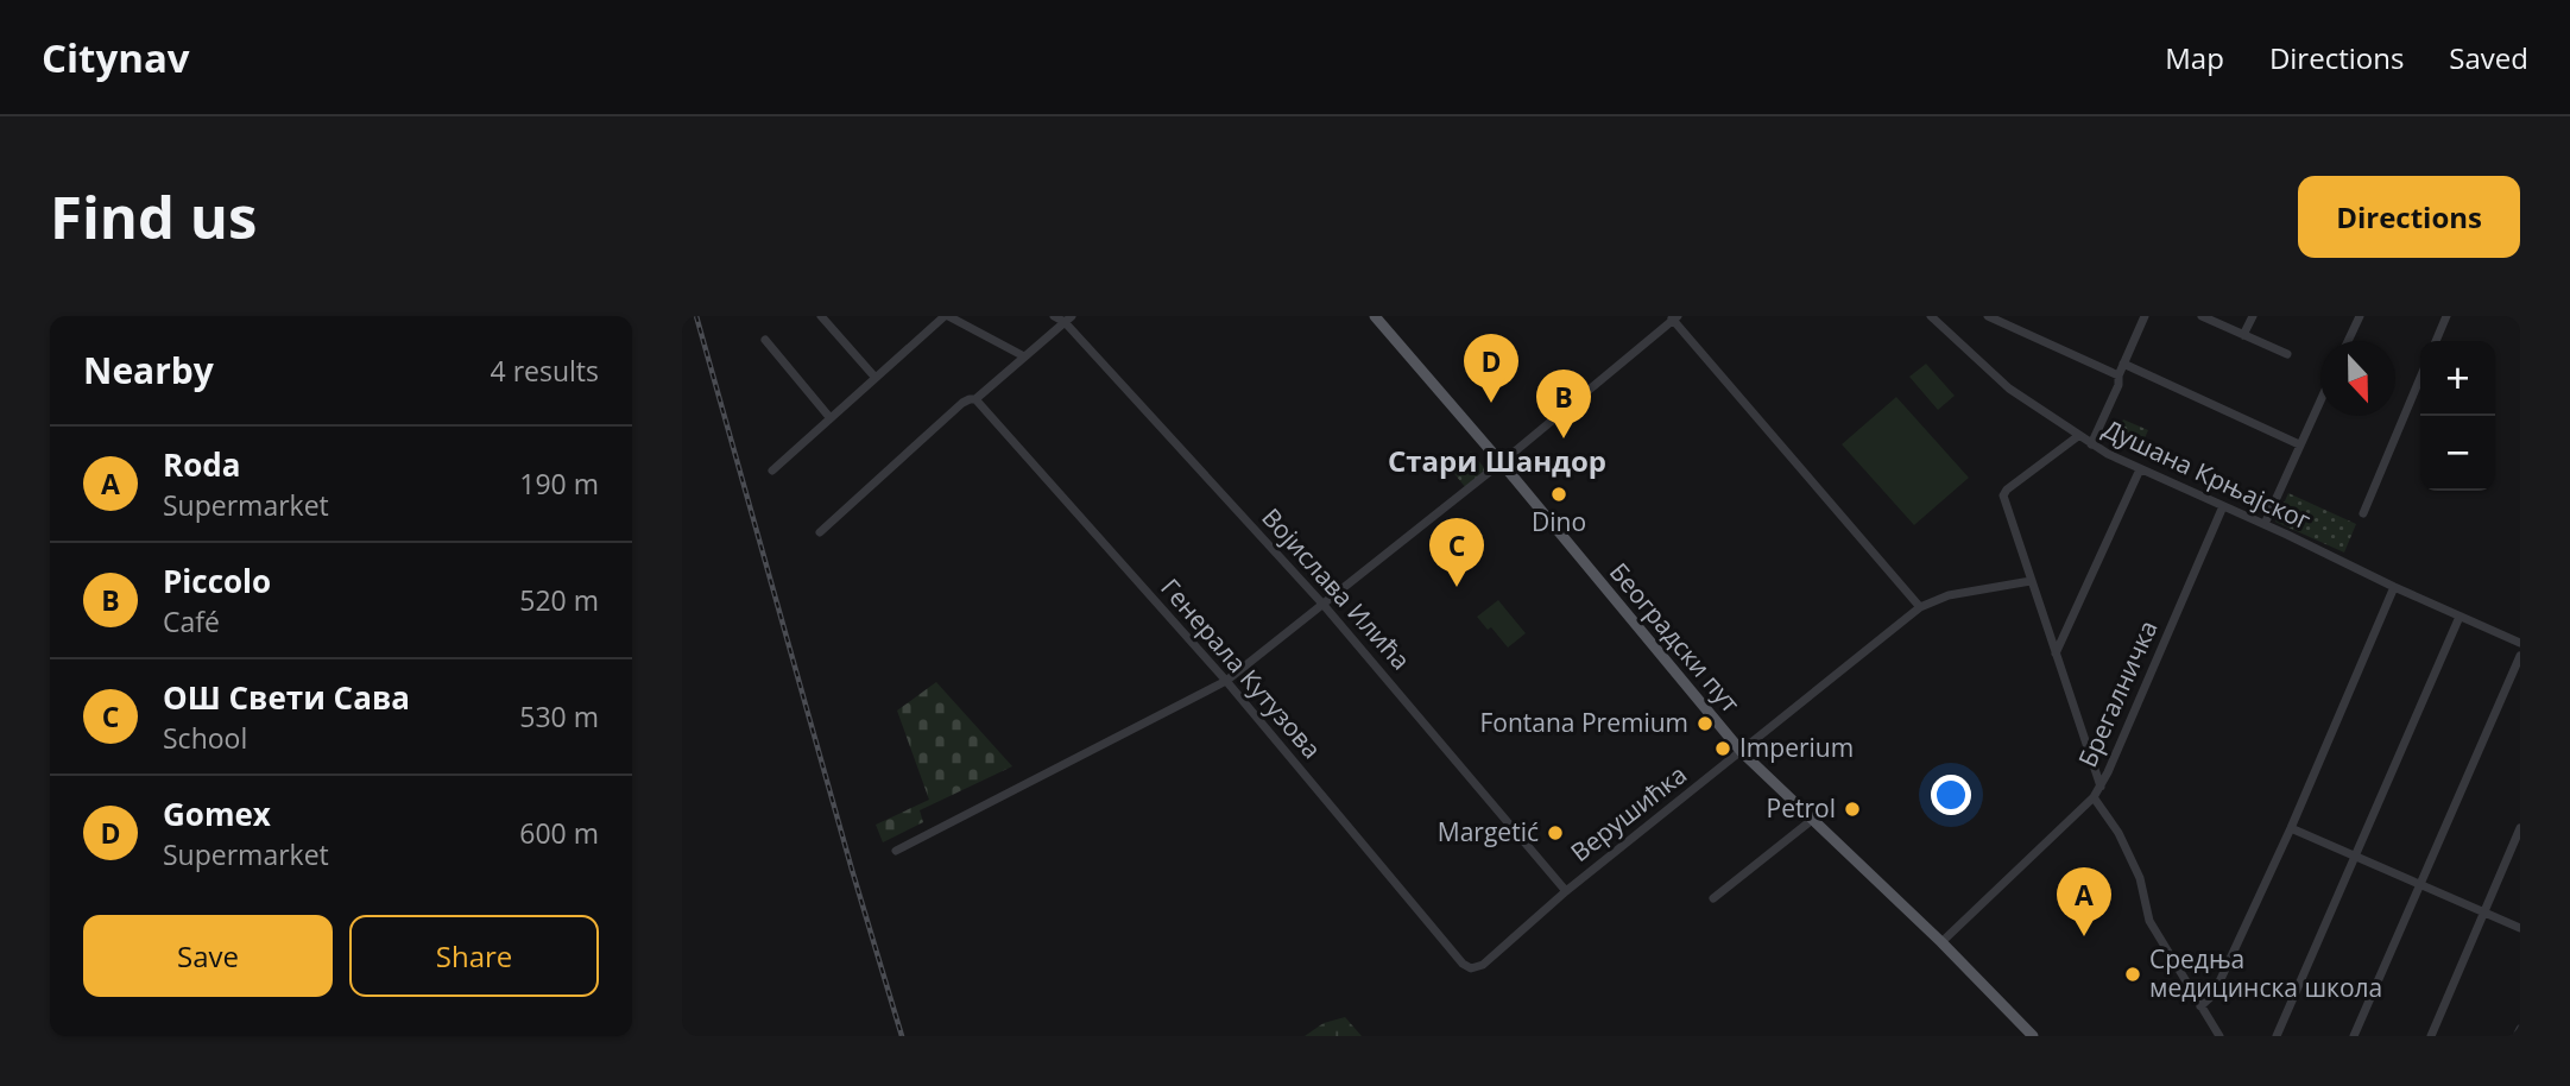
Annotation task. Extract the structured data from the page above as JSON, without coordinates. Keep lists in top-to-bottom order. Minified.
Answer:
{"streets":{"main road":["Београдски пут"],"street":["Душана Крњајског","Војислава Илића","Генерала Кутузова","Брегалничка","Верушићка"]},"crossings":[["Душана Крњајског","Брегалничка"],["Војислава Илића","Верушићка"],["Београдски пут","Брегалничка"],["Београдски пут","Верушићка"],["Генерала Кутузова","Верушићка"]],"districts":["Стари Шандор"],"places":["Dino","Fontana Premium","Imperium","Petrol","Margetić","Средња медицинска школа"],"north":"bottom","page":{"header":"Citynav","nav":["Map","Directions","Saved"],"buttons":["Directions",["Save","Share"]],"title":"Find us","heading":["Nearby","4 results"],"pins":["D","B","C","A"],"map_buttons":["+","−"],"list":[{"mark":"A","name":"Roda","note":"Supermarket","value":"190 m"},{"mark":"B","name":"Piccolo","note":"Café","value":"520 m"},{"mark":"C","name":"ОШ Свети Сава","note":"School","value":"530 m"},{"mark":"D","name":"Gomex","note":"Supermarket","value":"600 m"}]}}
